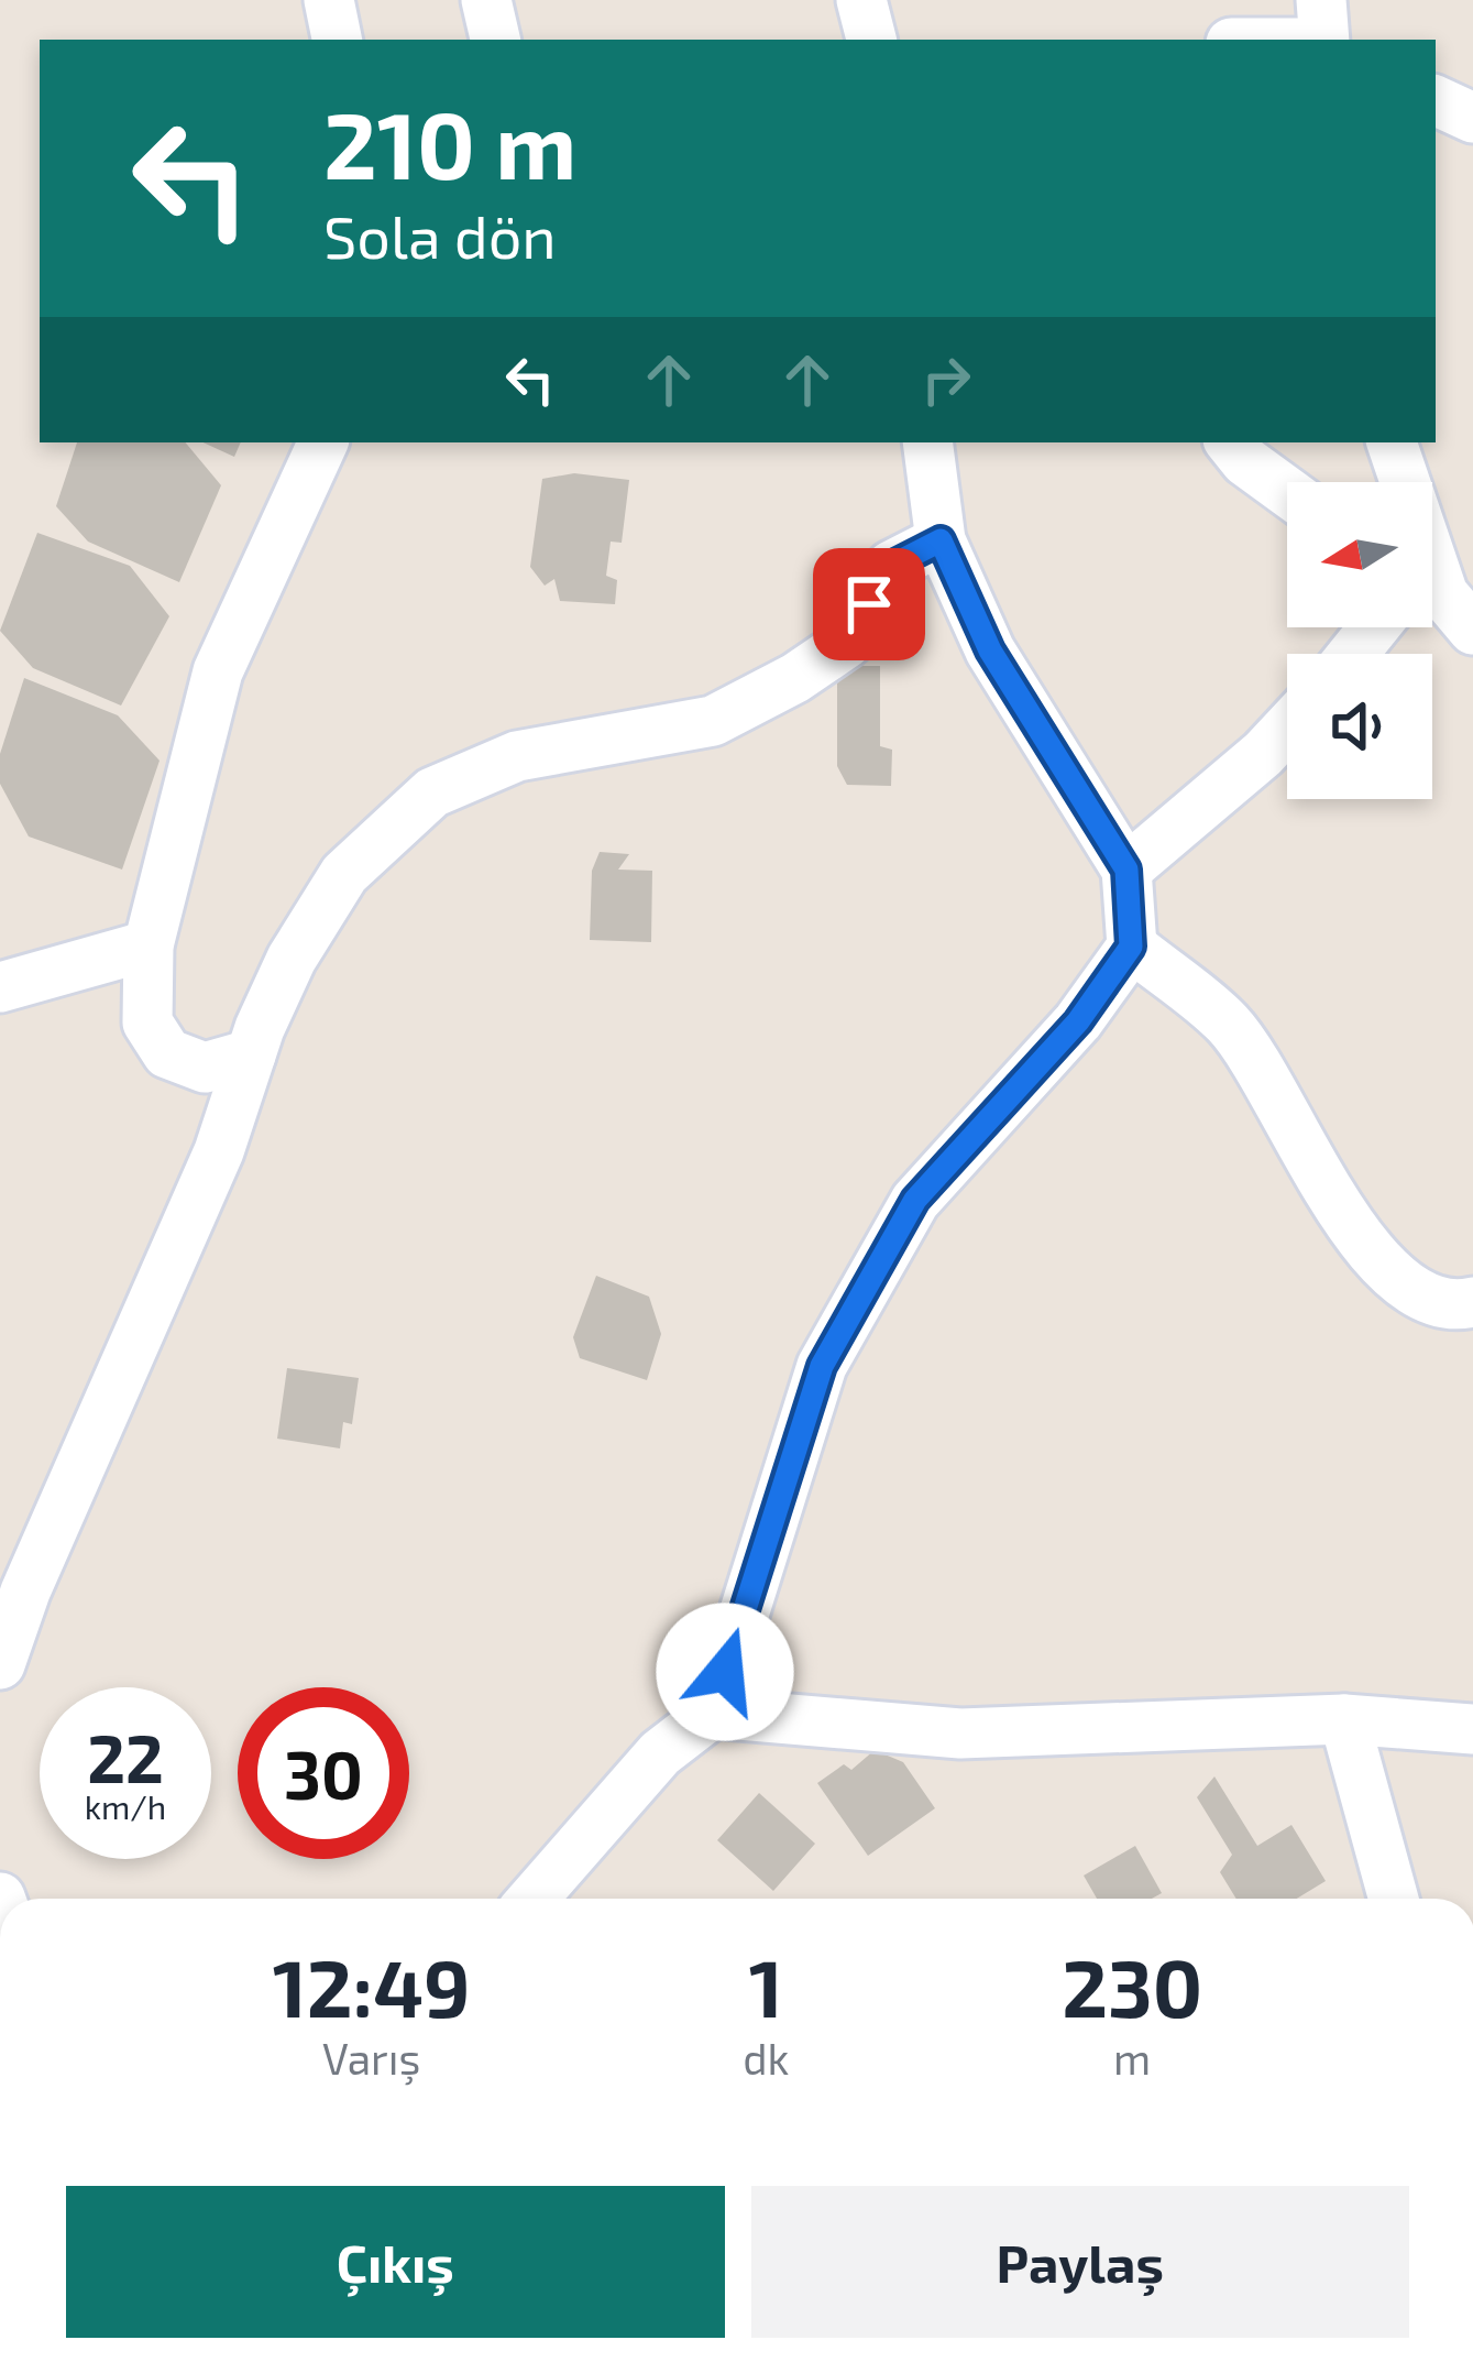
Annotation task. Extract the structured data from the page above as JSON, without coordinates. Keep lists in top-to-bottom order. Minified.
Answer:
{"north":"left","page":{"turn":["210 m","Sola dön"],"speed":"22 km/h","limit":"30","eta":["12:49","Varış","1","dk","230","m"],"buttons":["Çıkış","Paylaş"]}}
